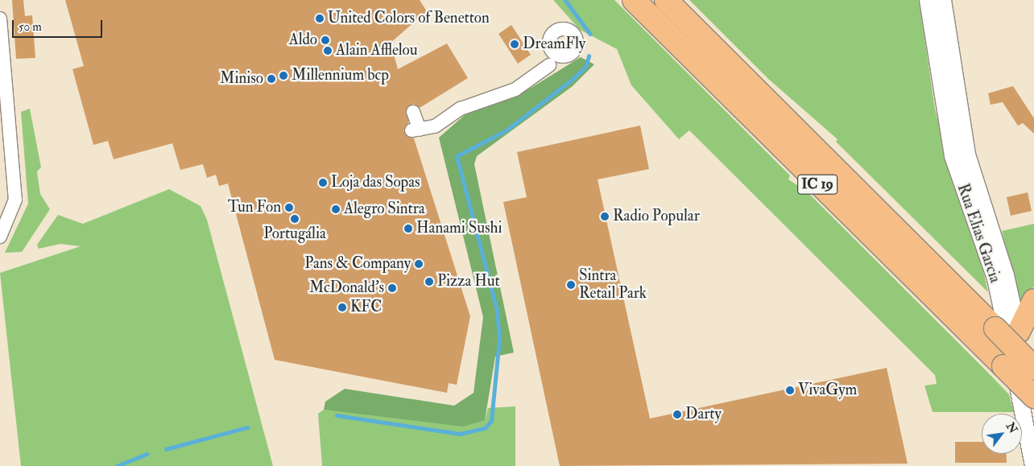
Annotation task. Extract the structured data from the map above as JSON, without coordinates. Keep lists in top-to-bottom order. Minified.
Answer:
{"streets":{"highway":["IC 19"],"street":["Rua Elias Garcia"]},"places":["United Colors of Benetton","Aldo","DreamFly","Alain Afflelou","Millennium bcp","Miniso","Loja das Sopas","Tun Fon","Alegro Sintra","Radio Popular","Portugália","Hanami Sushi","Pans & Company","Pizza Hut","Sintra Retail Park","McDonald's","KFC","VivaGym","Darty"],"scale_bar":"50 m","north":"top right"}
